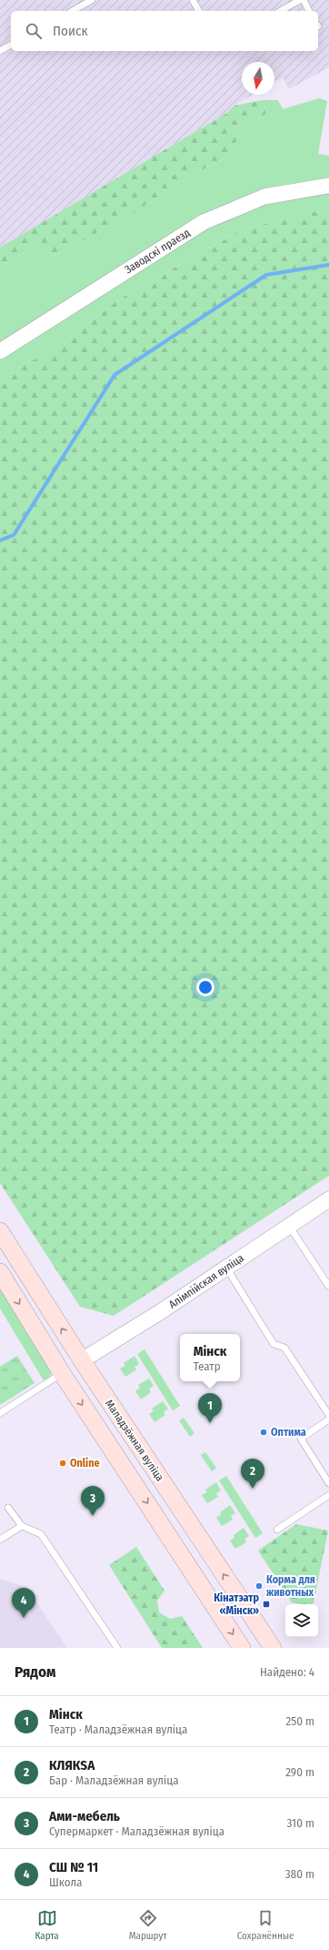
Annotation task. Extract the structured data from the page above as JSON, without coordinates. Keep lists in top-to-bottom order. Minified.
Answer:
{"streets":{"main road":["Маладзёжная вуліца"],"street":["Заводскі праезд","Алімпійская вуліца"]},"crossings":[["Алімпійская вуліца","Маладзёжная вуліца"]],"places":{"other":["Оптима","Online","Корма для животных"],"transit":["Кінатэатр «Мінск»"]},"north":"bottom","page":{"search":"Поиск","popup":["Мінск","Театр"],"pins":["1","2","3","4"],"heading":["Рядом","Найдено: 4"],"list":[{"mark":"1","name":"Мінск","note":"Театр · Маладзёжная вуліца","value":"250 m"},{"mark":"2","name":"КЛЯКSА","note":"Бар · Маладзёжная вуліца","value":"290 m"},{"mark":"3","name":"Ами-мебель","note":"Супермаркет · Маладзёжная вуліца","value":"310 m"},{"mark":"4","name":"СШ № 11","note":"Школа","value":"380 m"}],"nav":["Карта","Маршрут","Сохранённые"]}}
